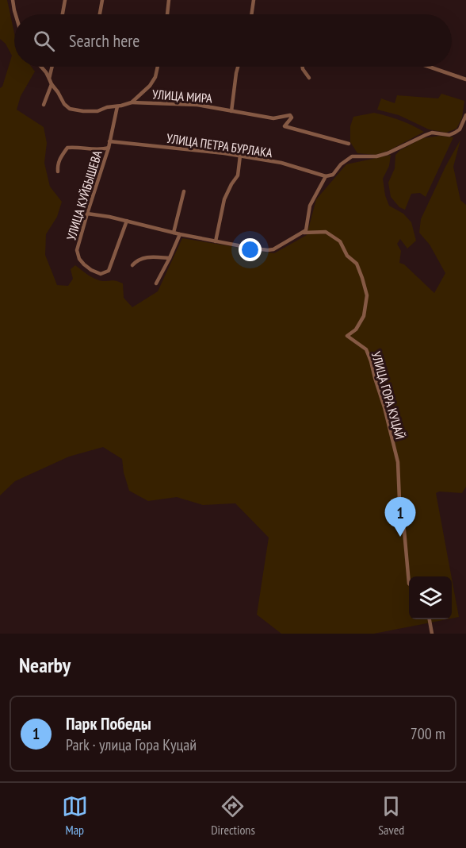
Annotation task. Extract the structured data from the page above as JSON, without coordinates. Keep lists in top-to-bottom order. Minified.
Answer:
{"streets":{"street":["УЛИЦА МИРА","УЛИЦА ПЕТРА БУРЛАКА","УЛИЦА КУЙБЫШЕВА","УЛИЦА ГОРА КУЦАЙ"]},"crossings":[["УЛИЦА ПЕТРА БУРЛАКА","УЛИЦА КУЙБЫШЕВА"]],"page":{"search":"Search here","pins":"1","heading":"Nearby","list":[{"mark":"1","name":"Парк Победы","note":"Park · улица Гора Куцай","value":"700 m"}],"nav":["Map","Directions","Saved"]}}
